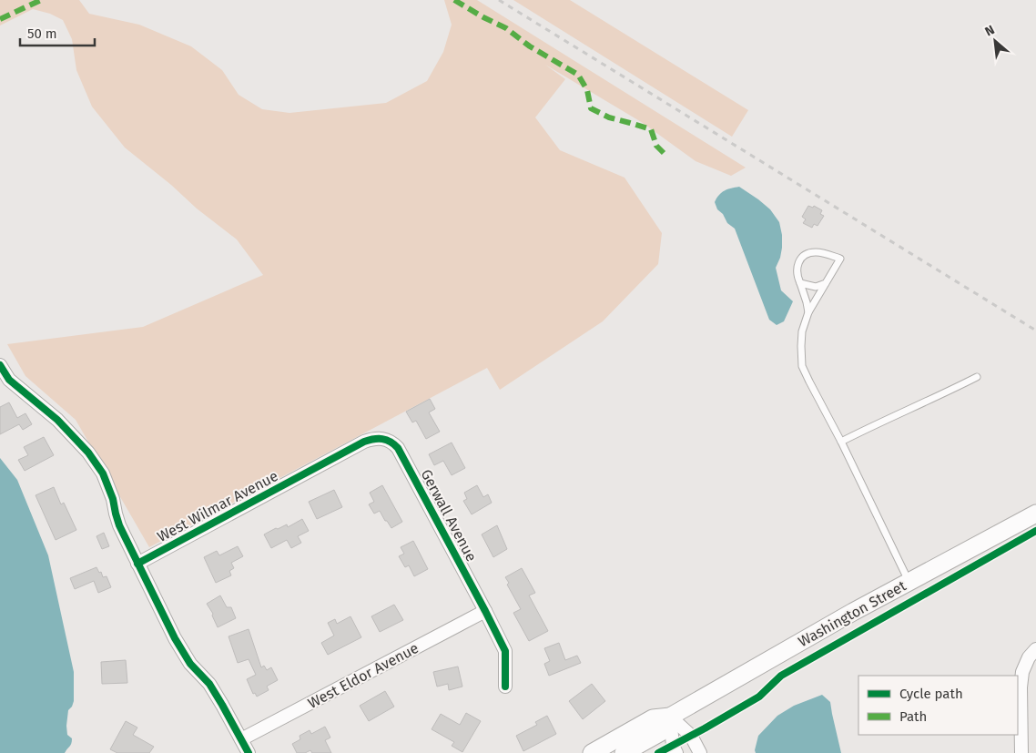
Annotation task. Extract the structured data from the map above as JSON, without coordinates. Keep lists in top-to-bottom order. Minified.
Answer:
{"streets":{"main road":["Washington Street"],"street":["West Wilmar Avenue","Gerwall Avenue","West Eldor Avenue"]},"crossings":[["West Wilmar Avenue","Gerwall Avenue"],["Gerwall Avenue","West Eldor Avenue"]],"legend":["Cycle path","Path"],"scale_bar":"50 m","north":"top left"}
